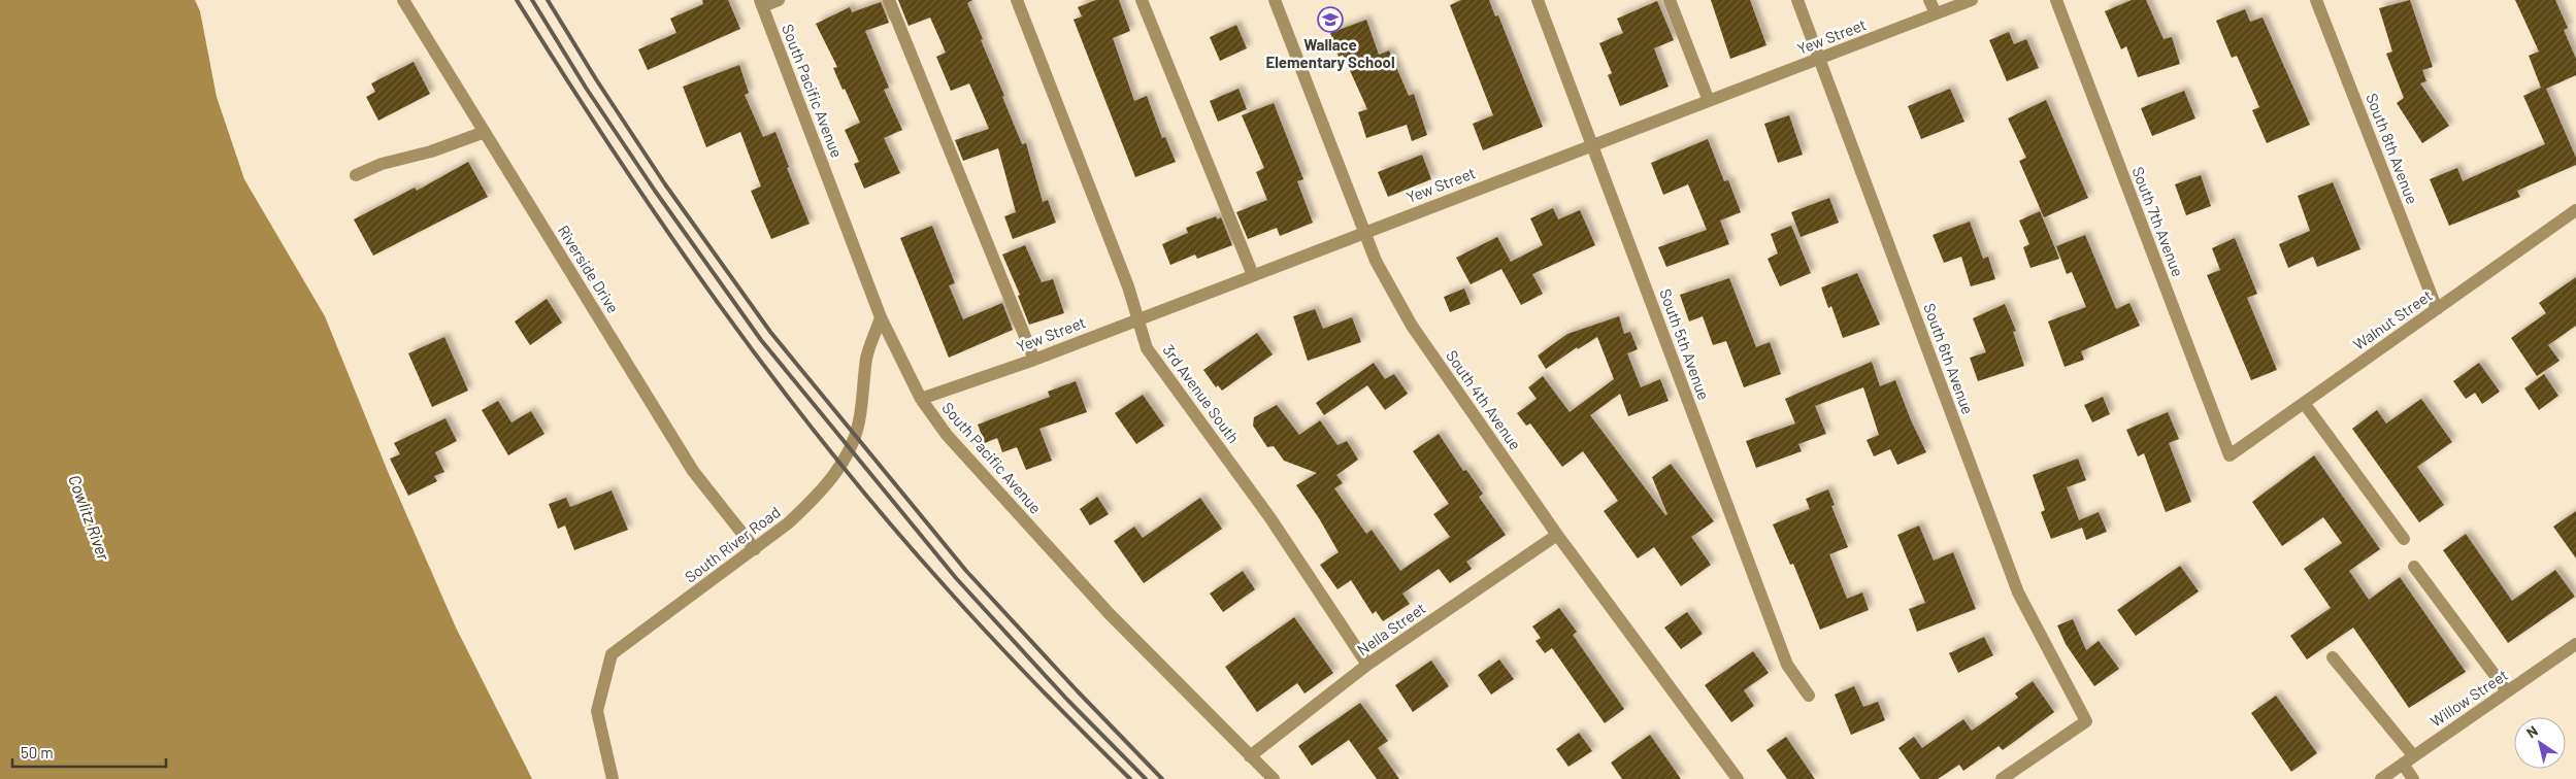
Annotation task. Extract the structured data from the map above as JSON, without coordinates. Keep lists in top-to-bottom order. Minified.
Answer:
{"streets":{"street":["Yew Street","South Pacific Avenue","South 8th Avenue","South 7th Avenue","Riverside Drive","Walnut Street","South 5th Avenue","South 6th Avenue","3rd Avenue South","South 4th Avenue","South River Road","Nella Street","Willow Street"]},"crossings":[["Yew Street","South Pacific Avenue"],["Yew Street","South 5th Avenue"],["Yew Street","South 6th Avenue"],["Yew Street","3rd Avenue South"],["Yew Street","South 4th Avenue"],["South Pacific Avenue","South River Road"],["South Pacific Avenue","Nella Street"],["South 8th Avenue","Walnut Street"],["South 7th Avenue","Walnut Street"],["Riverside Drive","South River Road"],["3rd Avenue South","Nella Street"],["South 4th Avenue","Nella Street"]],"water":["Cowlitz River"],"places":{"school or university":["Wallace Elementary School"]},"scale_bar":"50 m","north":"top left"}
